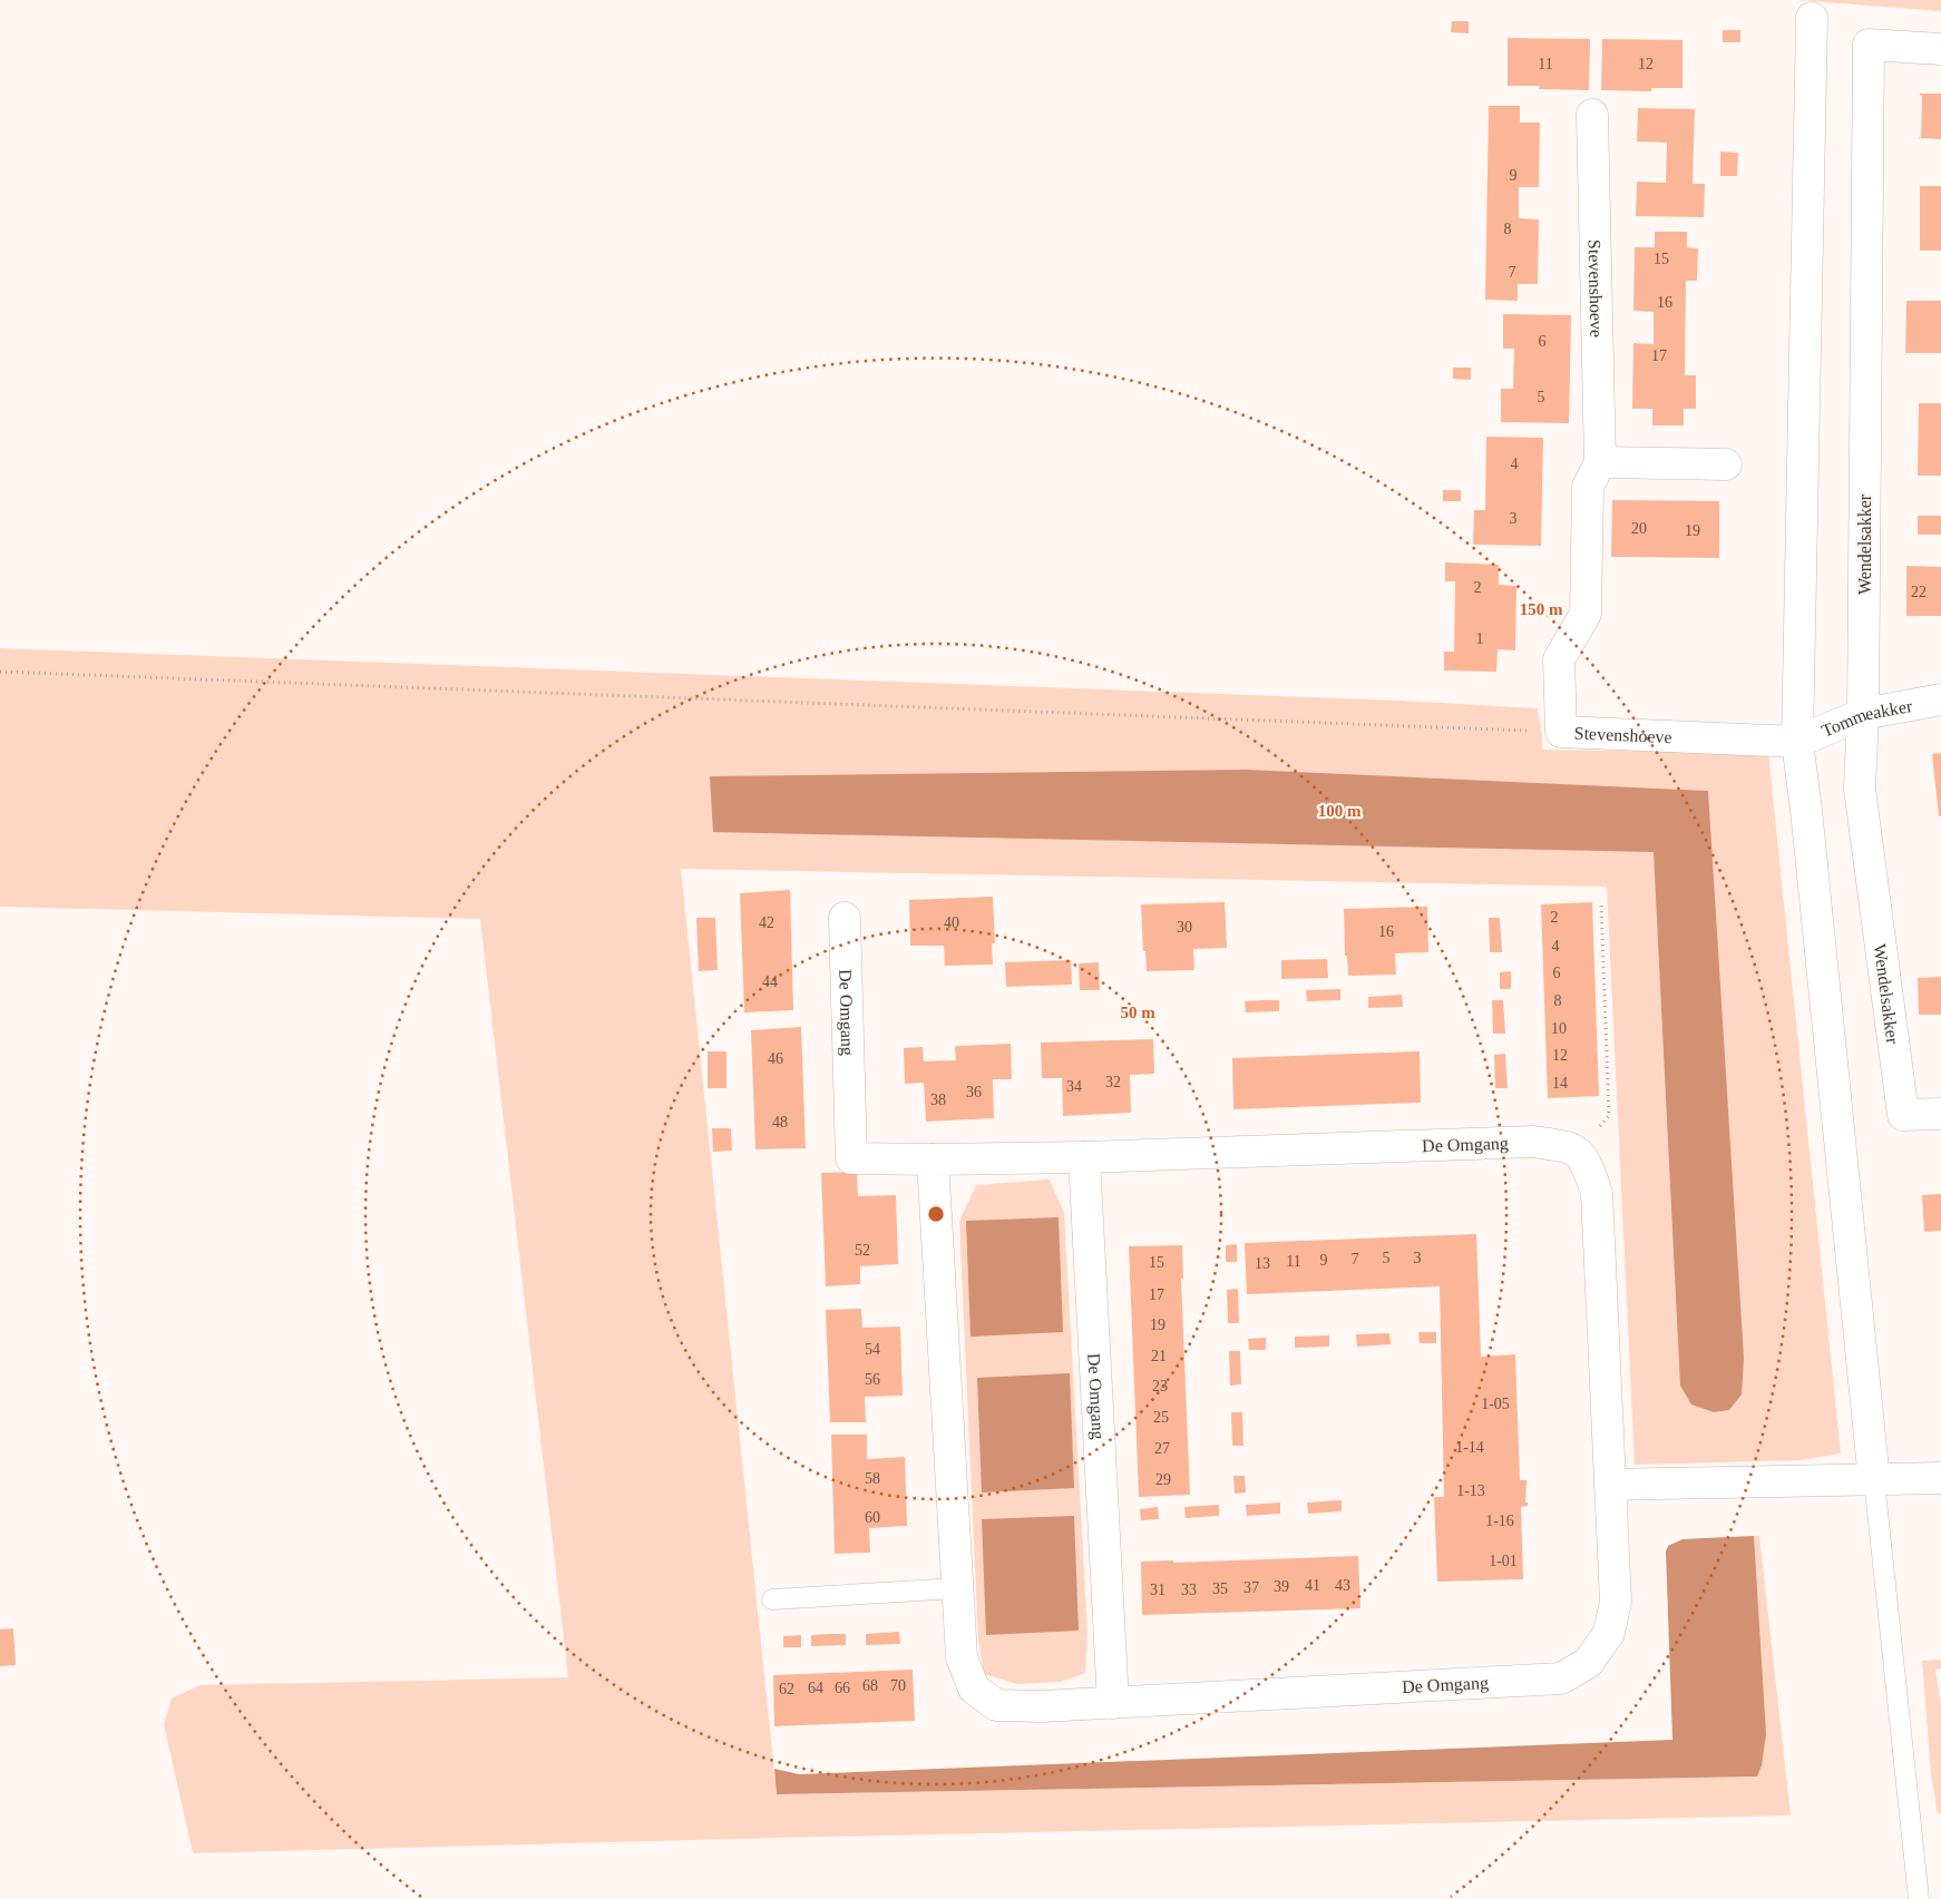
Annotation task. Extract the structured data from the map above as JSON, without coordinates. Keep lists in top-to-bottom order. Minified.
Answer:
{"streets":{"street":["Stevenshoeve","Wendelsakker","Tommeakker","De Omgang"]},"crossings":[["Stevenshoeve","Tommeakker"],["Wendelsakker","Tommeakker"]],"house_numbers":["11","12","9","8","15","7","16","6","17","5","4","3","20","19","2","22","1","2","42","40","30","16","4","6","44","8","10","12","46","32","14","34","36","38","48","52","5","3","7","9","11","15","13","17","19","54","21","56","23","1-05","25","1-14","27","58","29","1-13","60","1-16","1-01","41","43","39","37","35","31","33","68","70","64","66","62"],"rings":["150 m","100 m","50 m"]}
